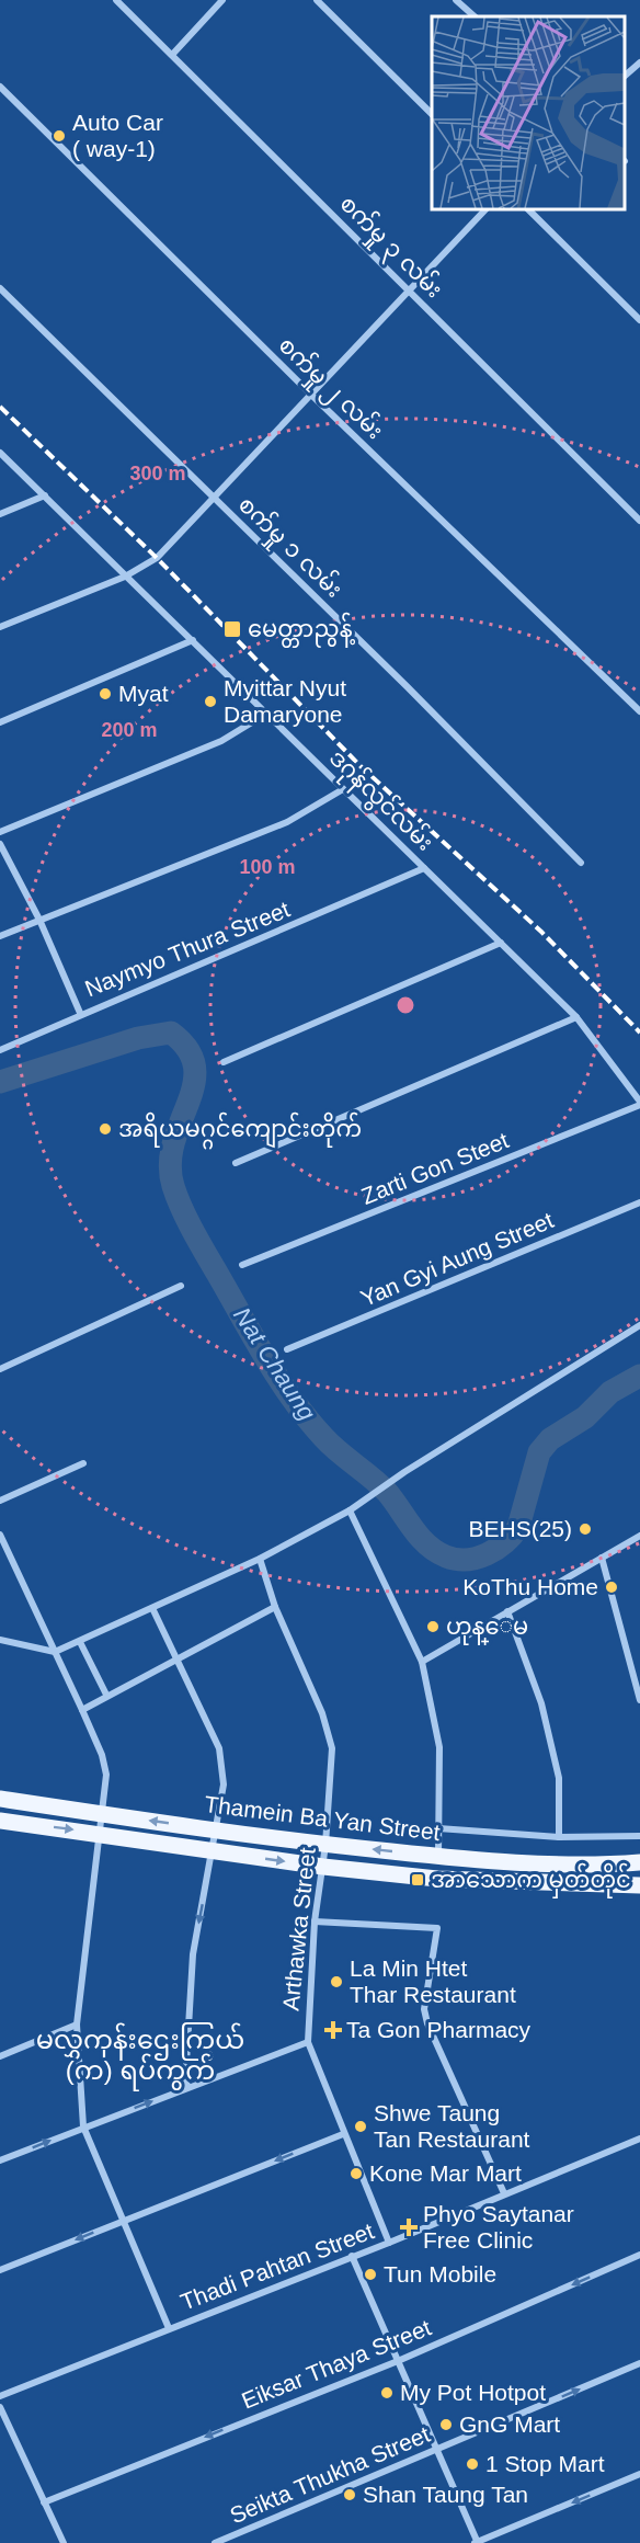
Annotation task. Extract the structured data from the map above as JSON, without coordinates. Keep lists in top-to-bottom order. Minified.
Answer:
{"streets":{"main road":["Thamein Ba Yan Street"],"street":["စက်မှု ၃ လမ်း","စက်မှု ၂ လမ်း","စက်မှု ၁ လမ်း","ဒဂုန်လွင်လမ်း","Naymyo Thura Street","Zarti Gon Steet","Yan Gyi Aung Street","Arthawka Street","Thadi Pahtan Street","Eiksar Thaya Street","Seikta Thukha Street"]},"crossings":[["ဒဂုန်လွင်လမ်း","Naymyo Thura Street"],["ဒဂုန်လွင်လမ်း","Zarti Gon Steet"],["Thamein Ba Yan Street","Arthawka Street"]],"one_way":["Eiksar Thaya Street","Seikta Thukha Street"],"districts":["မလွှကုန်းဌေးကြွယ် (က) ရပ်ကွက်"],"water":["Nat Chaung"],"places":{"other":["Auto Car ( way-1)","Myat","Myittar Nyut Damaryone","အရိယမဂ္ဂင်ကျောင်းတိုက်","BEHS(25)","KoThu Home","ဟုန္ေမ","La Min Htet Thar Restaurant","Shwe Taung Tan Restaurant","Kone Mar Mart","Tun Mobile","My Pot Hotpot","GnG Mart","1 Stop Mart","Shan Taung Tan"],"transit":["မေတ္တာညွန့်","အာသောက မှတ်တိုင်"],"health":["Ta Gon Pharmacy","Phyo Saytanar Free Clinic"]},"rings":["300 m","200 m","100 m"]}
